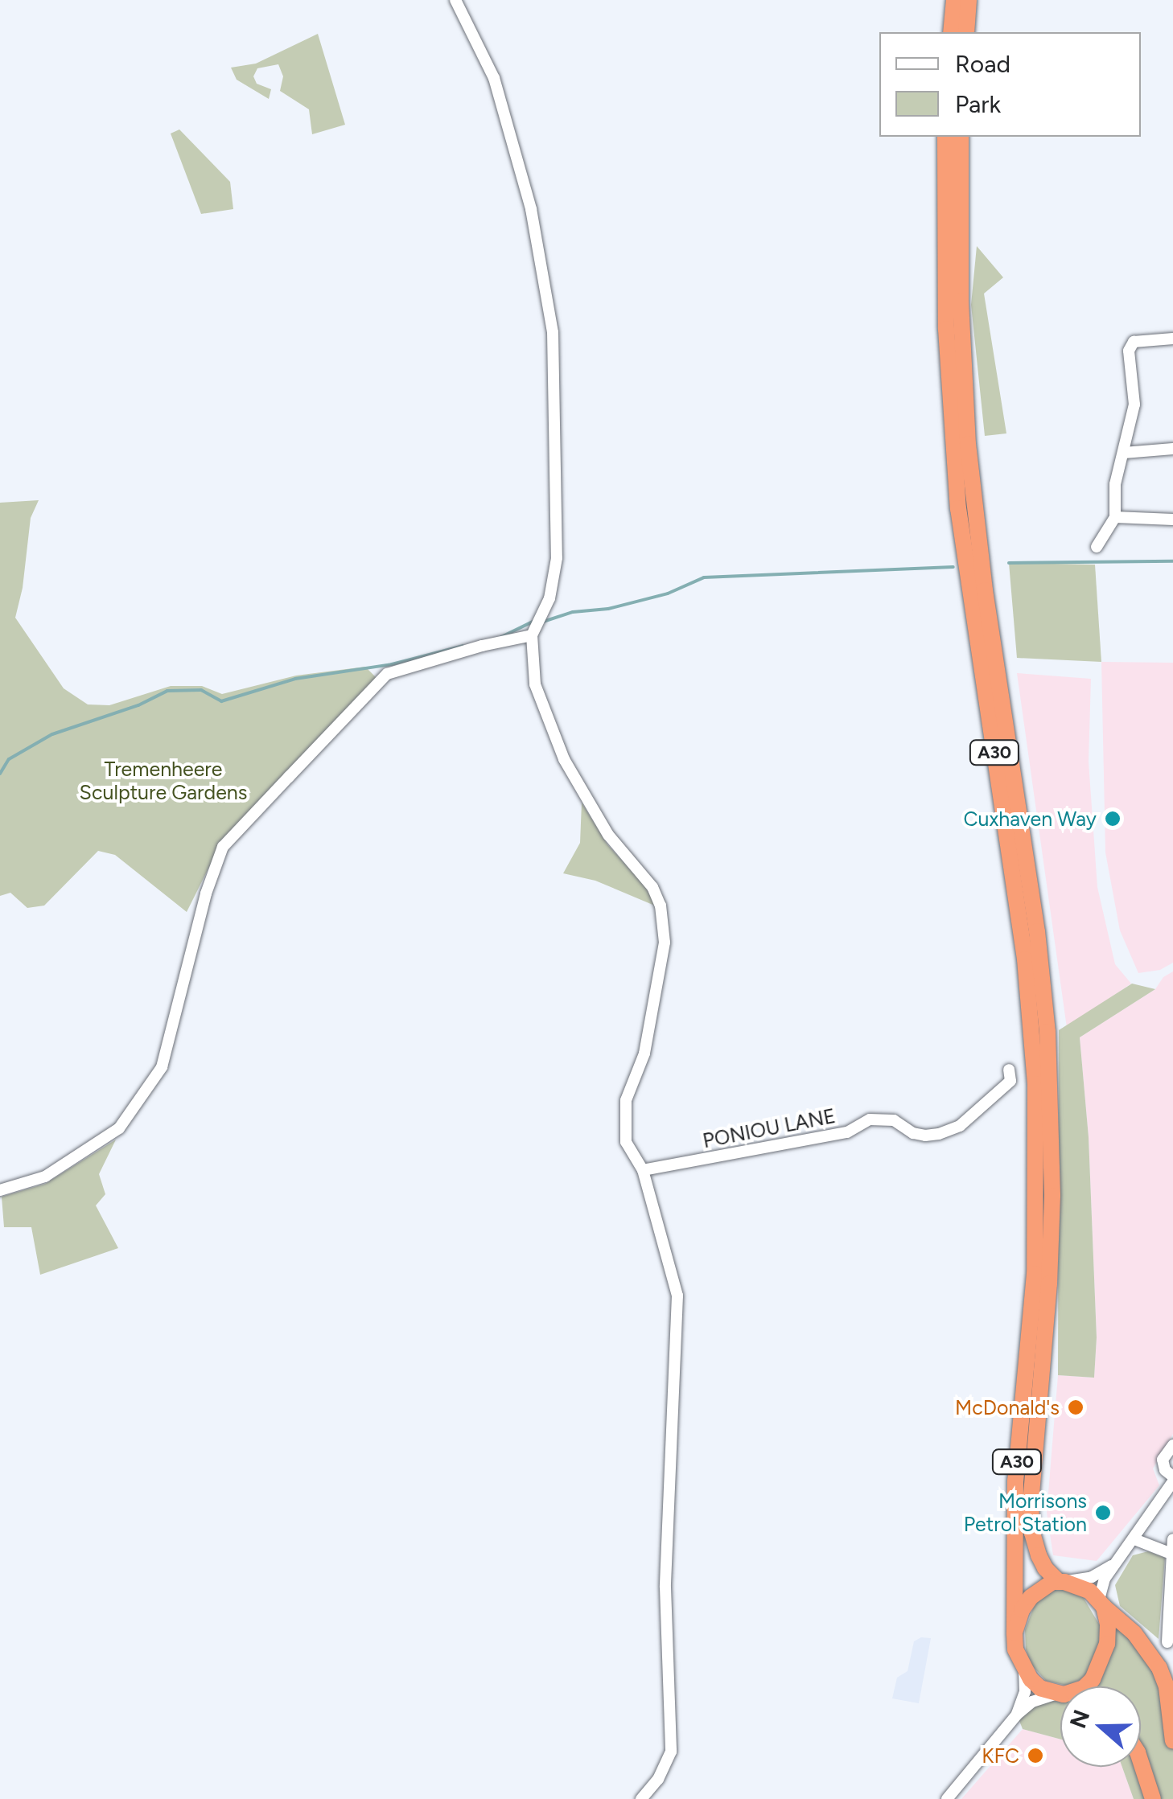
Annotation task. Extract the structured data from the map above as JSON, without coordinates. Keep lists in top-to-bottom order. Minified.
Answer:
{"streets":{"highway":["A30"],"street":["PONIOU LANE"]},"parks":["Tremenheere Sculpture Gardens"],"places":["Cuxhaven Way","McDonald's","Morrisons Petrol Station","KFC"],"legend":["Road","Park"],"north":"left"}
